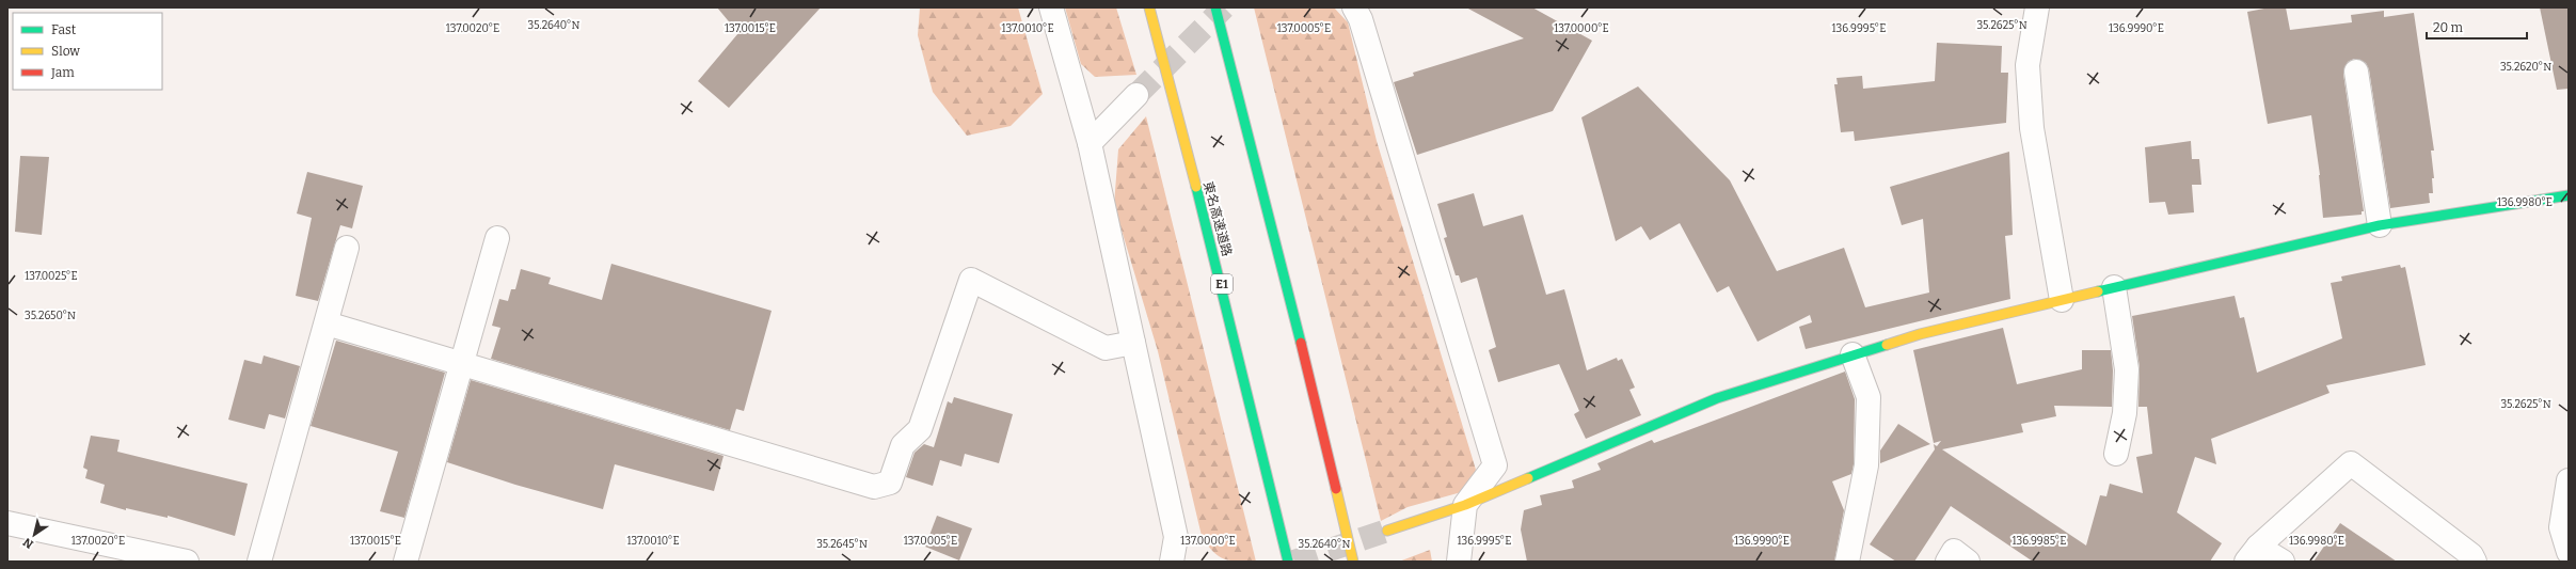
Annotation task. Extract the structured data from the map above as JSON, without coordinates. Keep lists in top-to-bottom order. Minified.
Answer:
{"streets":{"main road":["東名高速道路","E1"]},"legend":["Fast","Slow","Jam"],"scale_bar":"20 m","north":"bottom left","coordinates":["35.2640°N","35.2625°N","137.0020°E","137.0015°E","137.0010°E","137.0005°E","137.0000°E","136.9995°E","136.9990°E","35.2620°N","136.9980°E","137.0025°E","35.2650°N","136.9985°E","35.2645°N"]}
